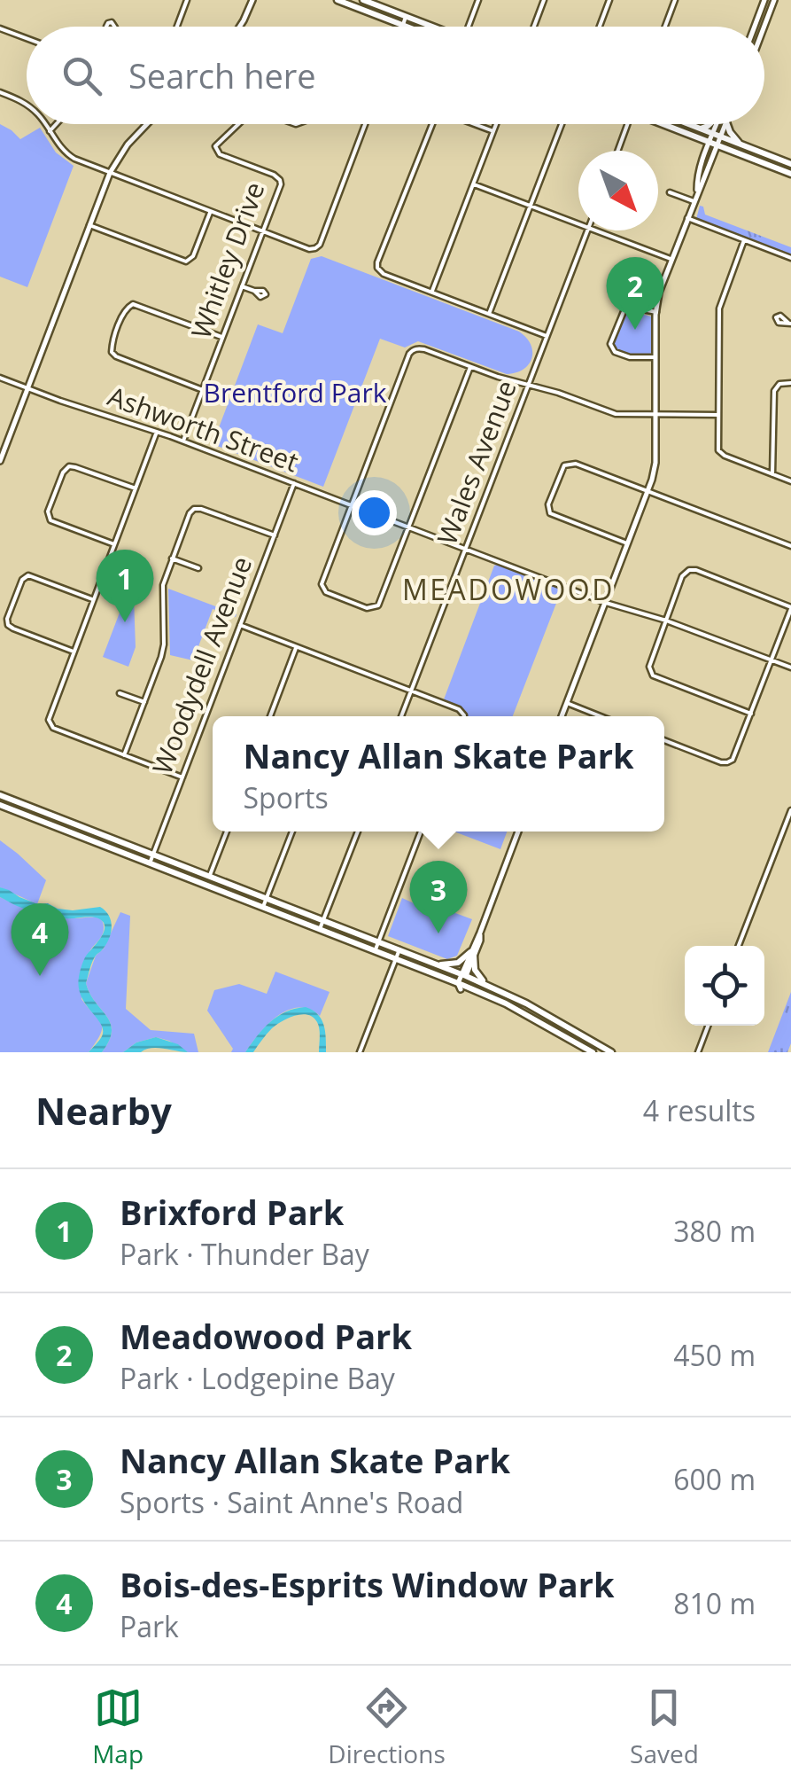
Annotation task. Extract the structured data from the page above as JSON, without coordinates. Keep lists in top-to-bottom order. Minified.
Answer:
{"streets":{"street":["Whitley Drive","Ashworth Street","Wales Avenue","Woodydell Avenue"]},"crossings":[["Whitley Drive","Ashworth Street"],["Ashworth Street","Wales Avenue"],["Ashworth Street","Woodydell Avenue"]],"districts":["MEADOWOOD"],"parks":["Brentford Park"],"north":"bottom right","page":{"search":"Search here","pins":["2","1","3","4"],"popup":["Nancy Allan Skate Park","Sports"],"heading":["Nearby","4 results"],"list":[{"mark":"1","name":"Brixford Park","note":"Park · Thunder Bay","value":"380 m"},{"mark":"2","name":"Meadowood Park","note":"Park · Lodgepine Bay","value":"450 m"},{"mark":"3","name":"Nancy Allan Skate Park","note":"Sports · Saint Anne's Road","value":"600 m"},{"mark":"4","name":"Bois-des-Esprits Window Park","note":"Park","value":"810 m"}],"nav":["Map","Directions","Saved"]}}
